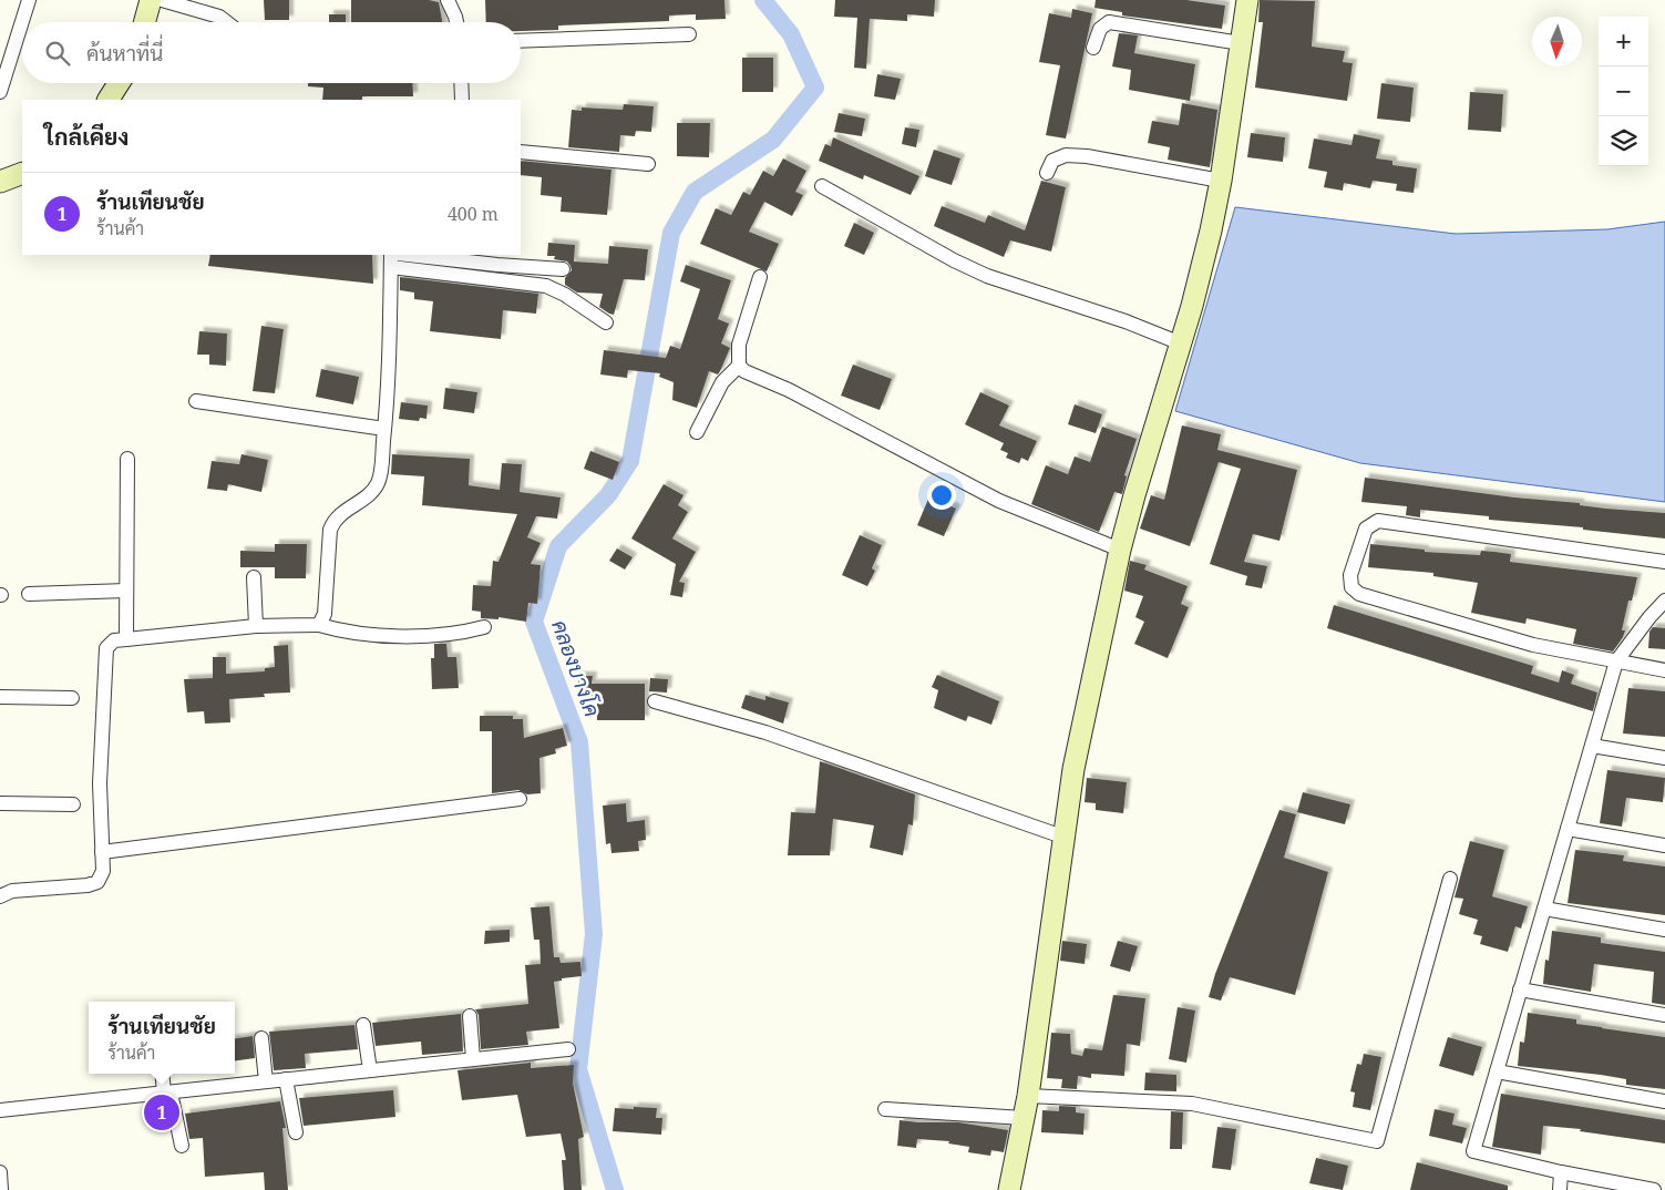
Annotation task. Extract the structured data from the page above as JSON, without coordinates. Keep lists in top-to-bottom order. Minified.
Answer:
{"water":["คลองบางโค"],"north":"bottom","page":{"map_buttons":["+","−"],"search":"ค้นหาที่นี่","heading":"ใกล้เคียง","list":[{"mark":"1","name":"ร้านเทียนชัย","note":"ร้านค้า","value":"400 m"}],"popup":["ร้านเทียนชัย","ร้านค้า"],"pins":"1"}}
